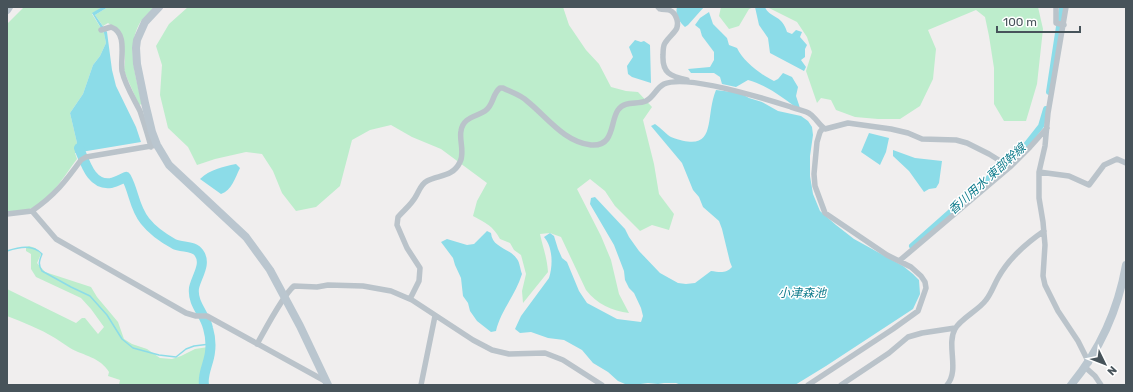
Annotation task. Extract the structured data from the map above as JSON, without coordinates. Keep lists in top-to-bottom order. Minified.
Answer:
{"water":["香川用水 東部幹線","小津森池"],"scale_bar":"100 m","north":"bottom right"}
